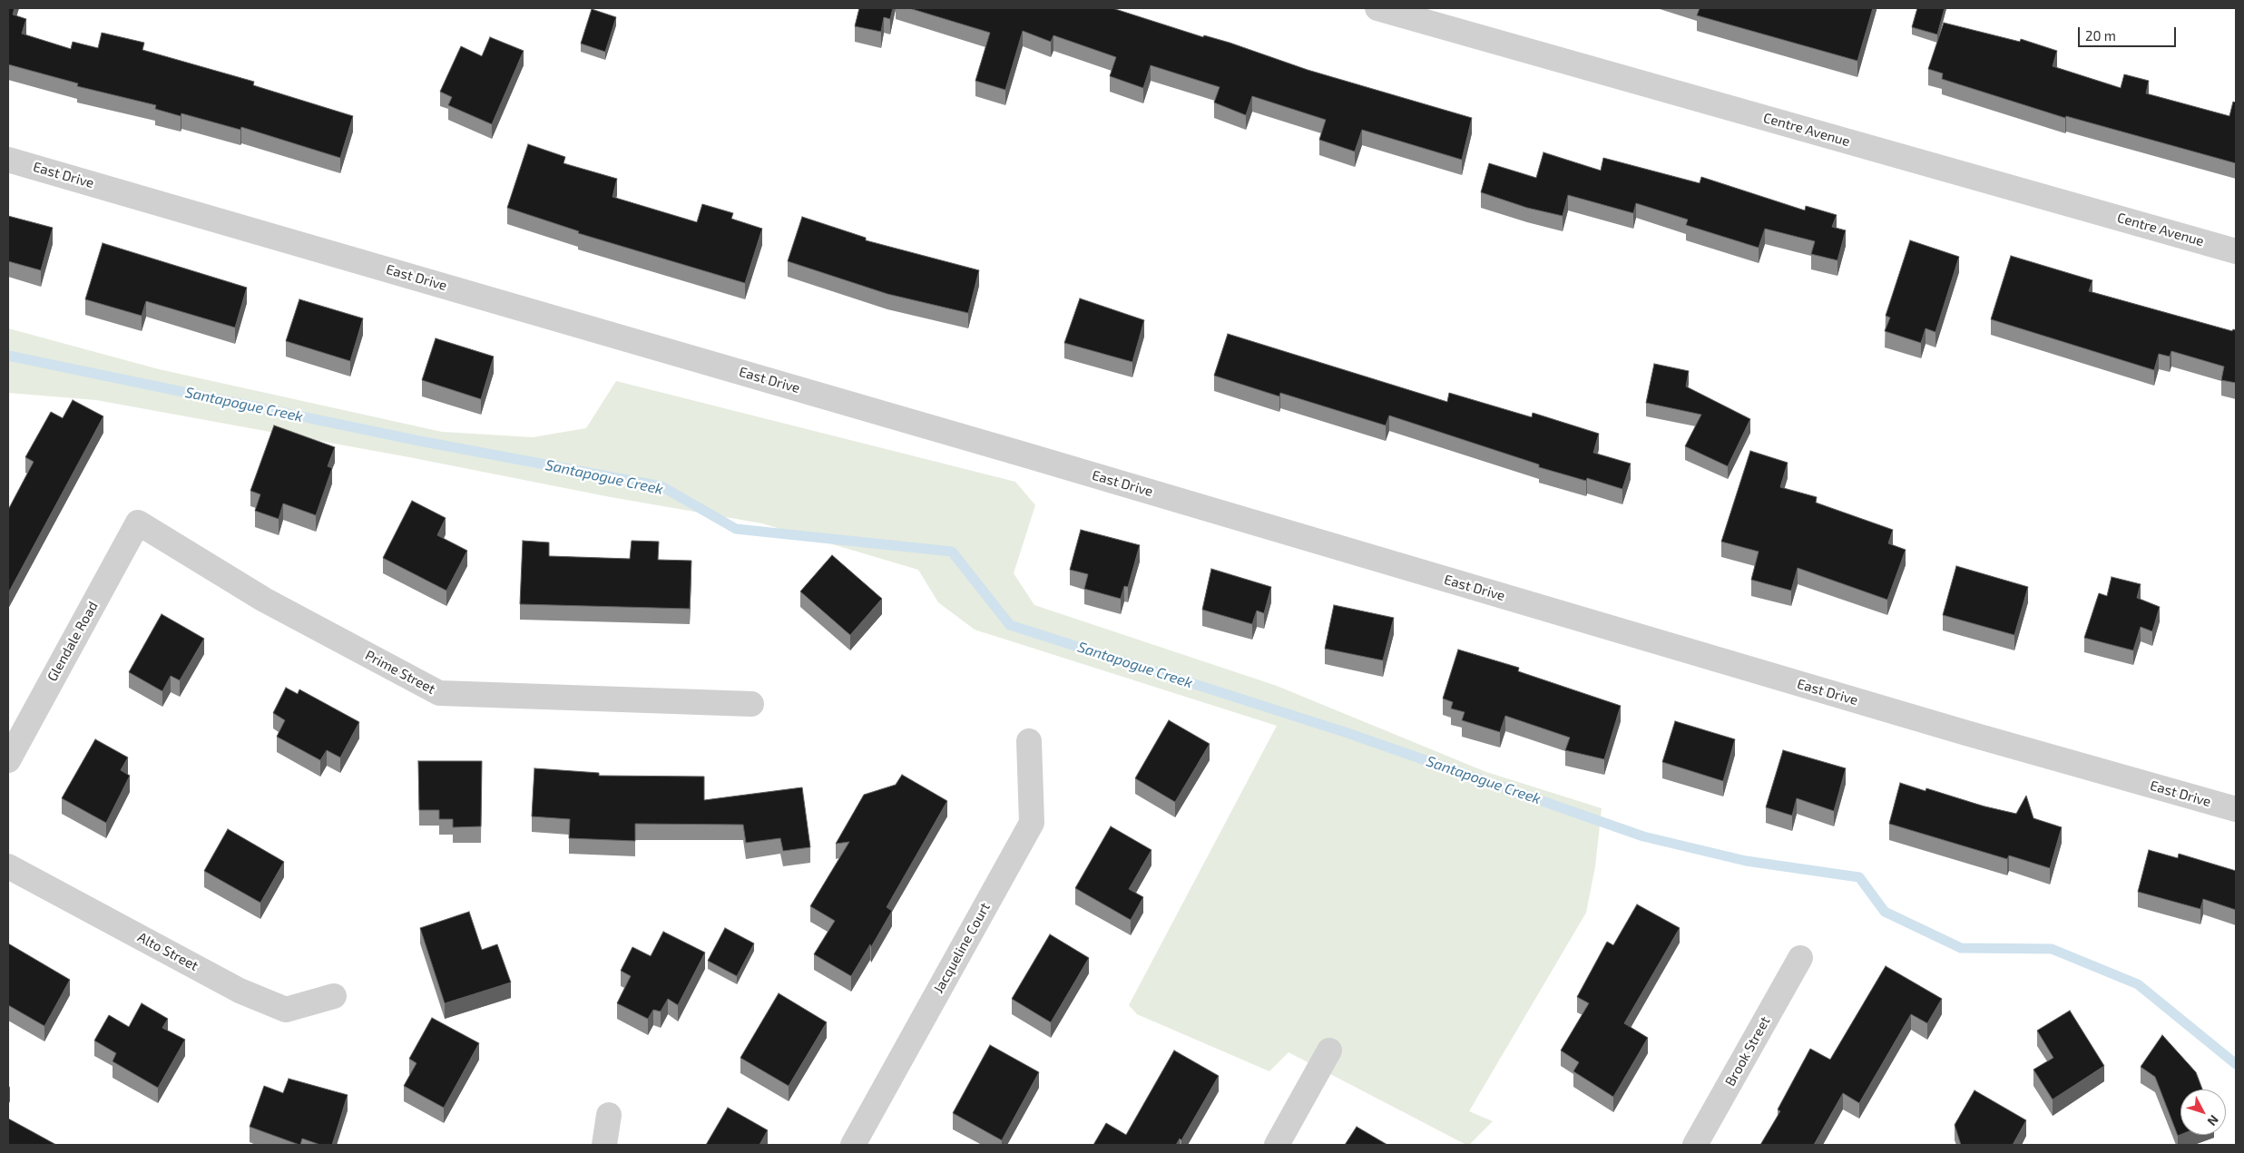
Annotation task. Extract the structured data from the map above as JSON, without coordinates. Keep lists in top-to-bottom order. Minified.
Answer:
{"streets":{"street":["Centre Avenue","East Drive","Glendale Road","Prime Street","Jacqueline Court","Alto Street","Brook Street"]},"crossings":[["Glendale Road","Prime Street"]],"water":["Santapogue Creek"],"scale_bar":"20 m","north":"bottom right"}
